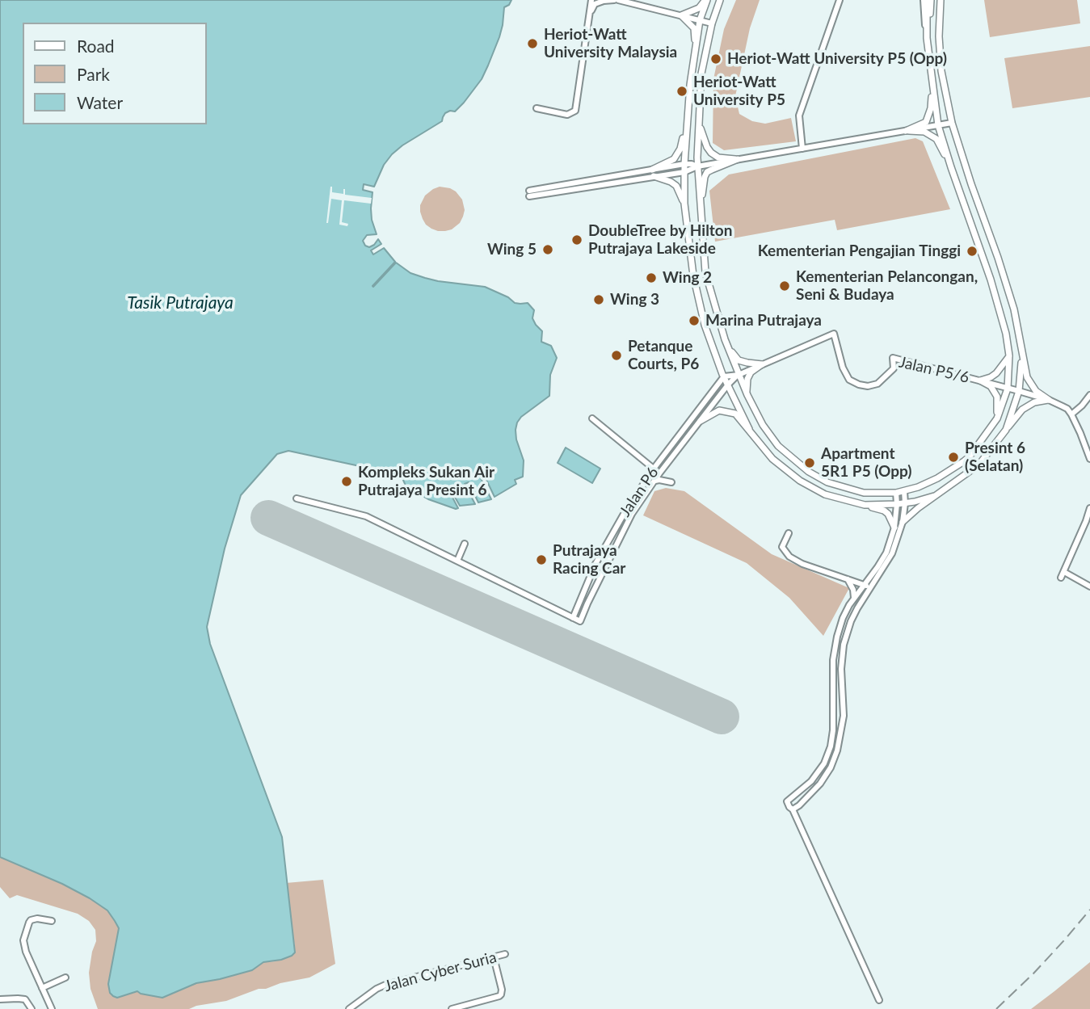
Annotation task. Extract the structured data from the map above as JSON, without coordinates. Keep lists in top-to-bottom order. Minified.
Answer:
{"streets":{"street":["Jalan P5/6","Jalan P6","Jalan Cyber Suria"]},"crossings":[["Jalan P5/6","Jalan P6"]],"water":["Tasik Putrajaya"],"places":["Heriot-Watt University Malaysia","Heriot-Watt University P5 (Opp)","Heriot-Watt University P5","DoubleTree by Hilton Putrajaya Lakeside","Wing 5","Kementerian Pengajian Tinggi","Wing 2","Kementerian Pelancongan, Seni & Budaya","Wing 3","Marina Putrajaya","Petanque Courts, P6","Presint 6 (Selatan)","Apartment 5R1 P5 (Opp)","Kompleks Sukan Air Putrajaya Presint 6","Putrajaya Racing Car"],"legend":["Road","Park","Water"]}
